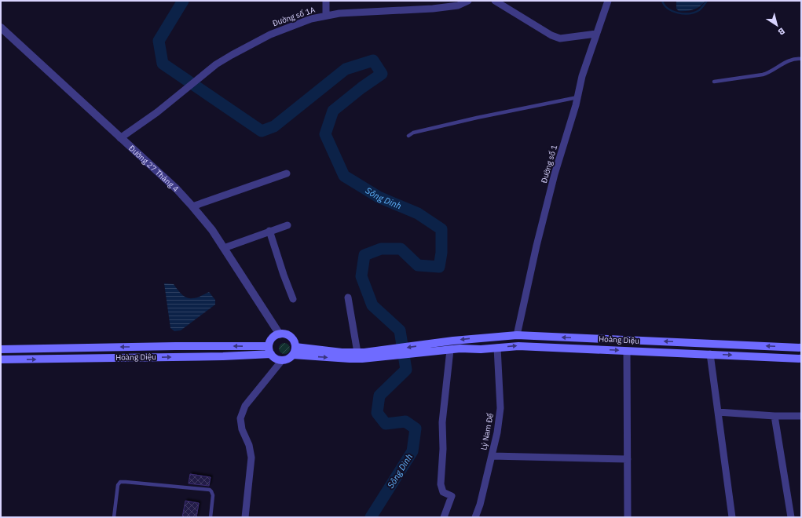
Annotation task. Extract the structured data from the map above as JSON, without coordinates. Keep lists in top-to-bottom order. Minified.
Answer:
{"streets":{"main road":["Hoàng Diệu"],"street":["Đường số 1A","Đường số 1","Đường 27 Tháng 4","Lý Nam Đế"]},"crossings":[["Đường số 1A","Đường 27 Tháng 4"],["Đường số 1","Hoàng Diệu"],["Đường 27 Tháng 4","Hoàng Diệu"],["Hoàng Diệu","Lý Nam Đế"]],"water":["Sông Dinh"],"north":"bottom right"}
